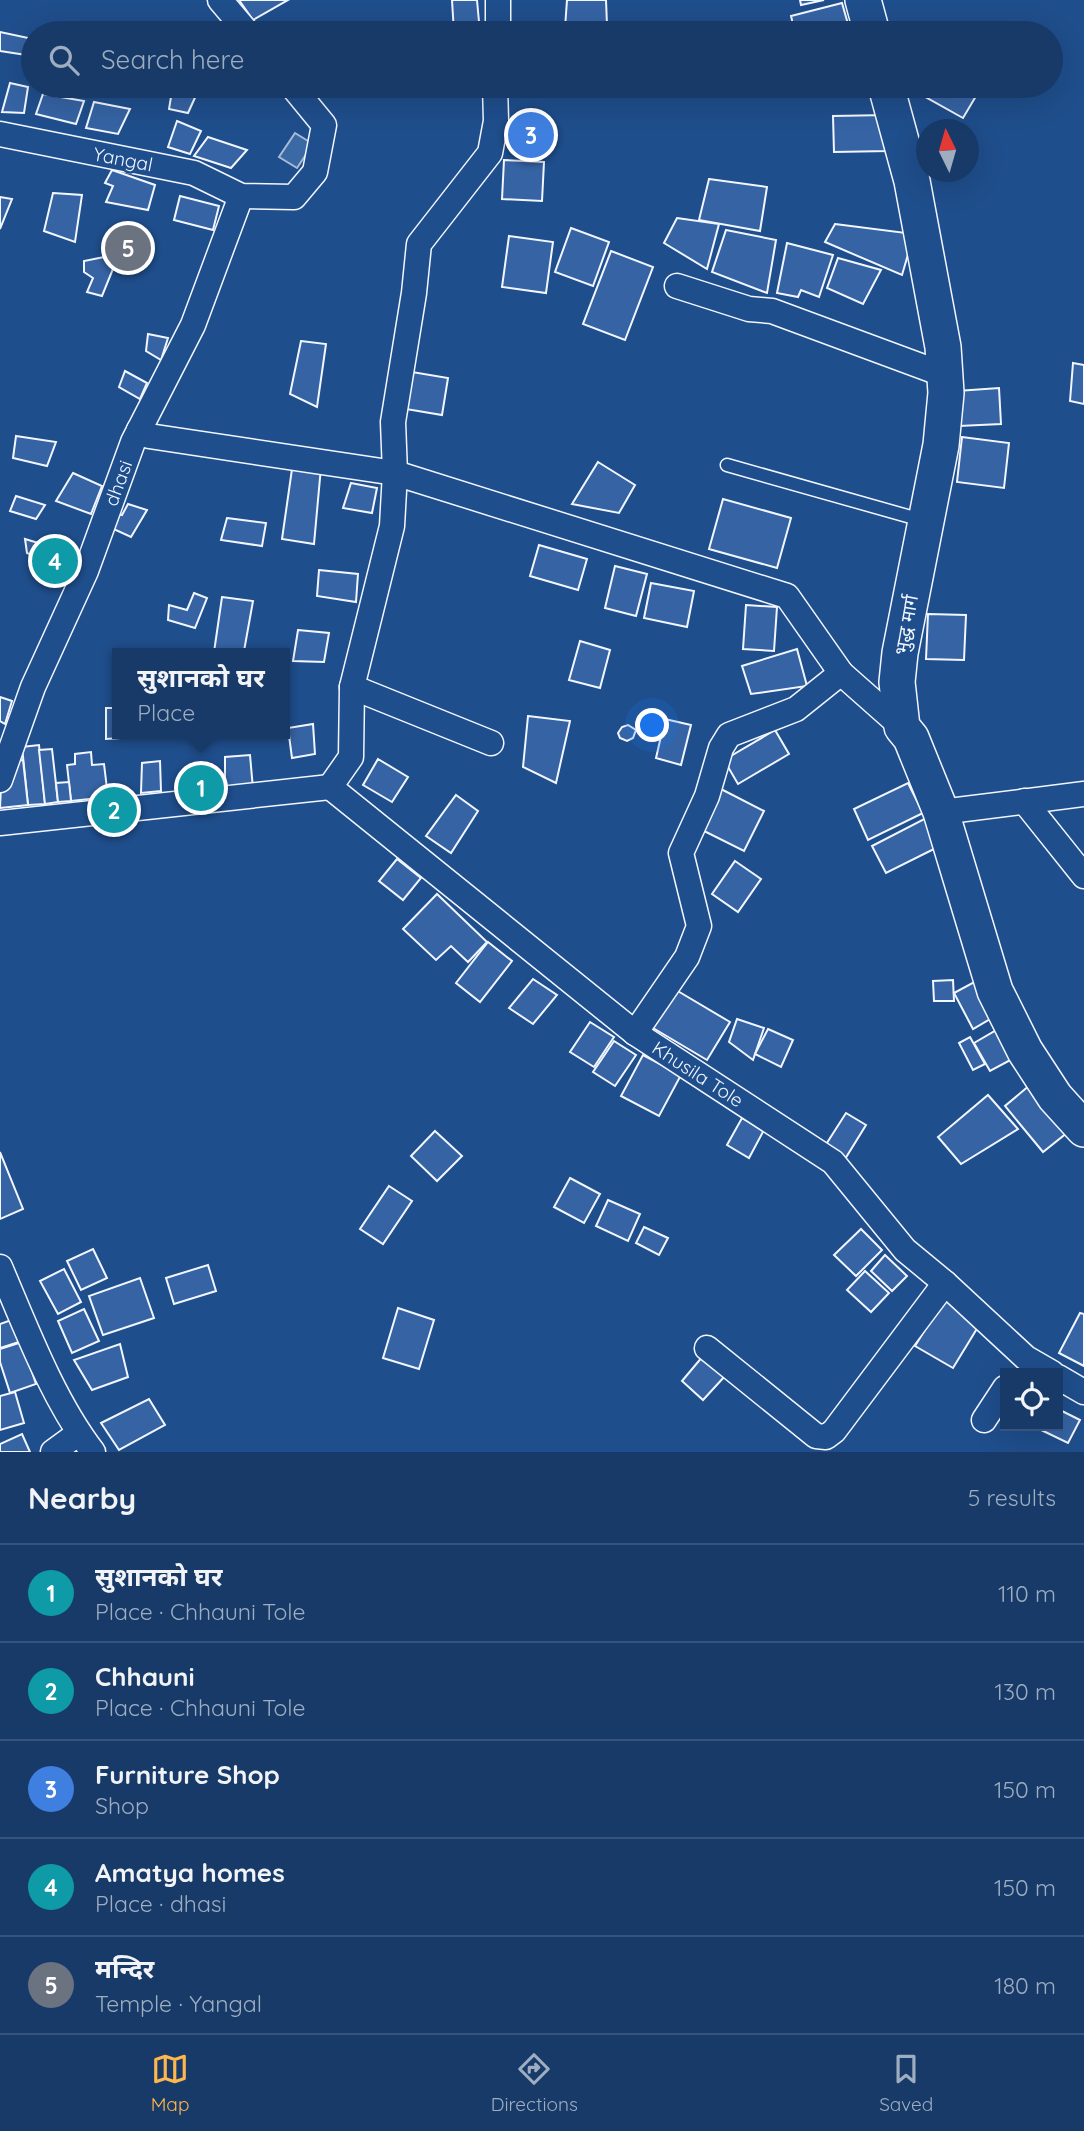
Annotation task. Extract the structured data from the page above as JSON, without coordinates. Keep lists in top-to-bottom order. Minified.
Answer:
{"streets":{"street":["Yangal","dhasi","भुद्ध मार्ग","Khusila Tole"]},"crossings":[["Yangal","dhasi"]],"north":"top","page":{"search":"Search here","pins":["3","5","4","1","2"],"popup":["सुशानको घर","Place"],"heading":["Nearby","5 results"],"list":[{"mark":"1","name":"सुशानको घर","note":"Place · Chhauni Tole","value":"110 m"},{"mark":"2","name":"Chhauni","note":"Place · Chhauni Tole","value":"130 m"},{"mark":"3","name":"Furniture Shop","note":"Shop","value":"150 m"},{"mark":"4","name":"Amatya homes","note":"Place · dhasi","value":"150 m"},{"mark":"5","name":"मन्दिर","note":"Temple · Yangal","value":"180 m"}],"nav":["Map","Directions","Saved"]}}
